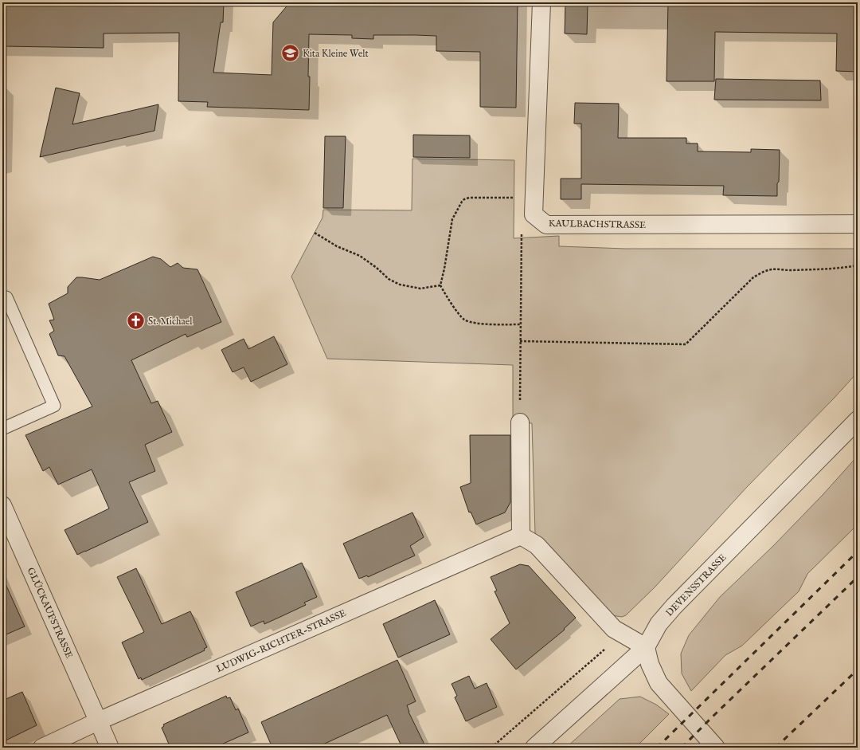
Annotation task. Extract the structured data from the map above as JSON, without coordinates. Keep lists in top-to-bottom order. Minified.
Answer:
{"streets":{"street":["KAULBACHSTRASSE","DEVENSSTRASSE","GLÜCKAUFSTRASSE","LUDWIG-RICHTER-STRASSE"]},"crossings":[["GLÜCKAUFSTRASSE","LUDWIG-RICHTER-STRASSE"]],"places":{"school or university":["Kita Kleine Welt"],"church":["St. Michael"]}}
